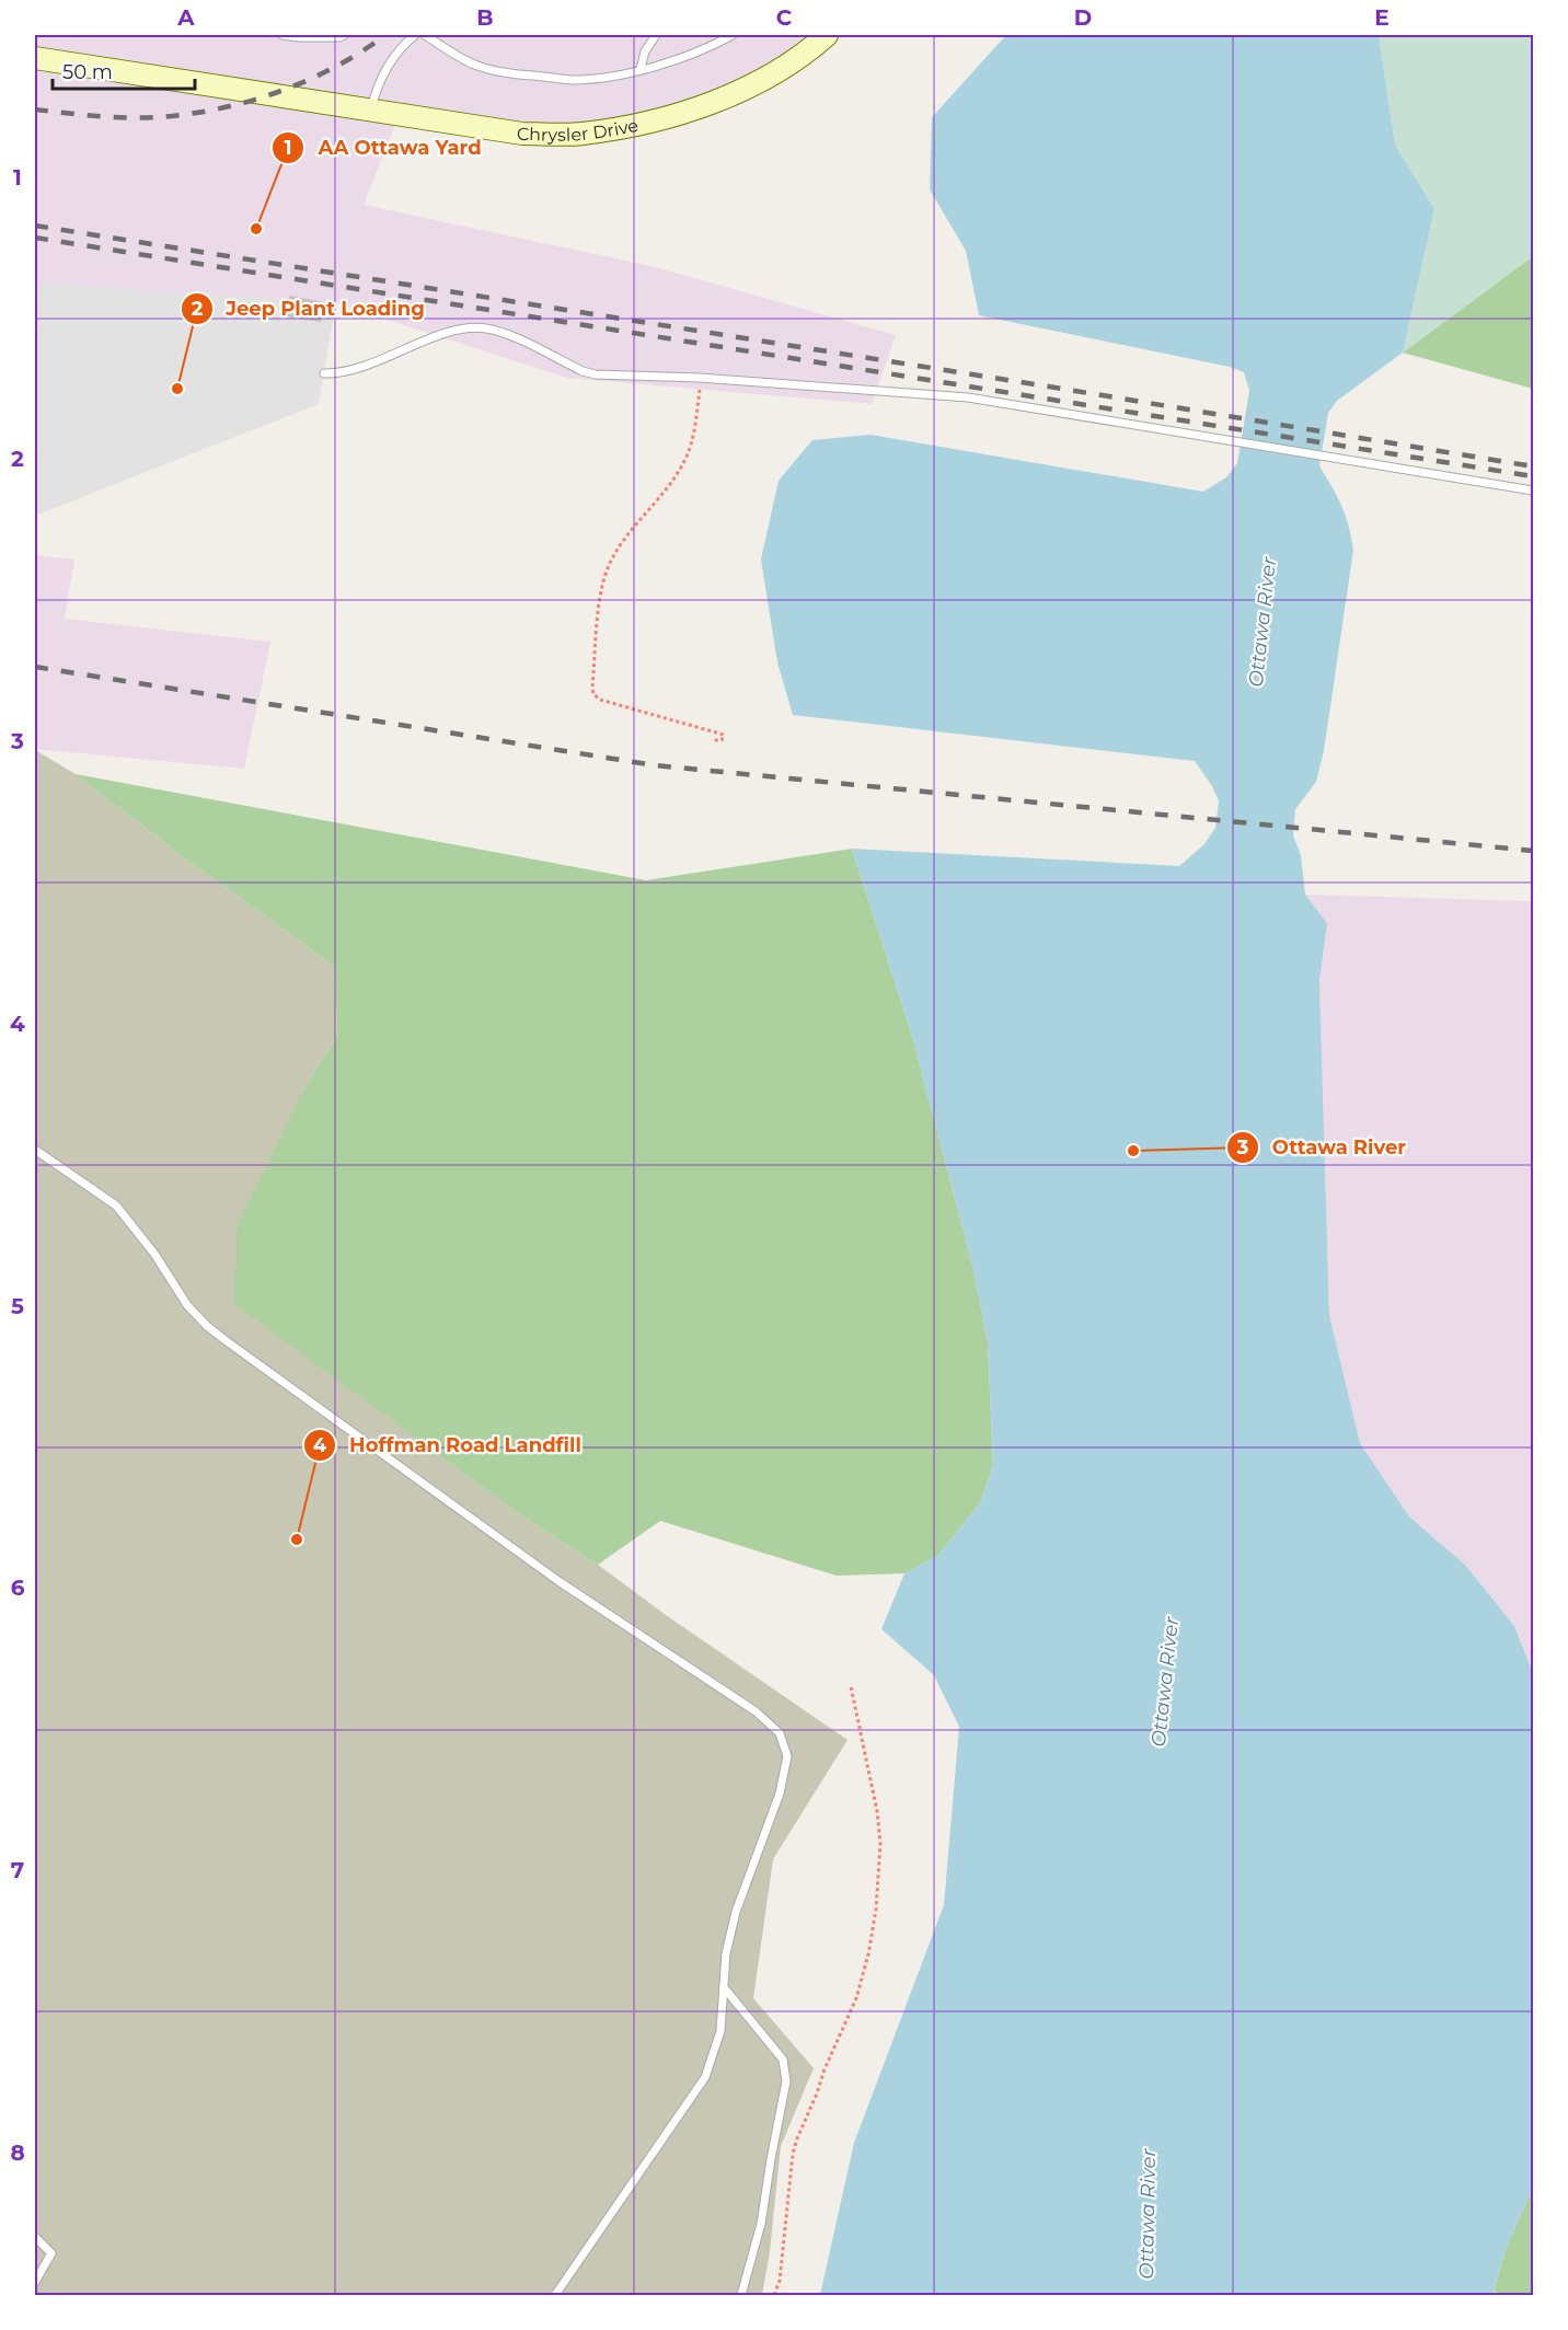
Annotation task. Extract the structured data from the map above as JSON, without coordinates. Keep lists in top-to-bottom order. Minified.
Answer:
{"streets":{"street":["Chrysler Drive"]},"water":["Ottawa River"],"places":["AA Ottawa Yard","Jeep Plant Loading","Ottawa River","Hoffman Road Landfill"],"scale_bar":"50 m","grid":{"columns":["A","B","C","D","E"],"rows":["1","2","3","4","5","6","7","8"]}}
